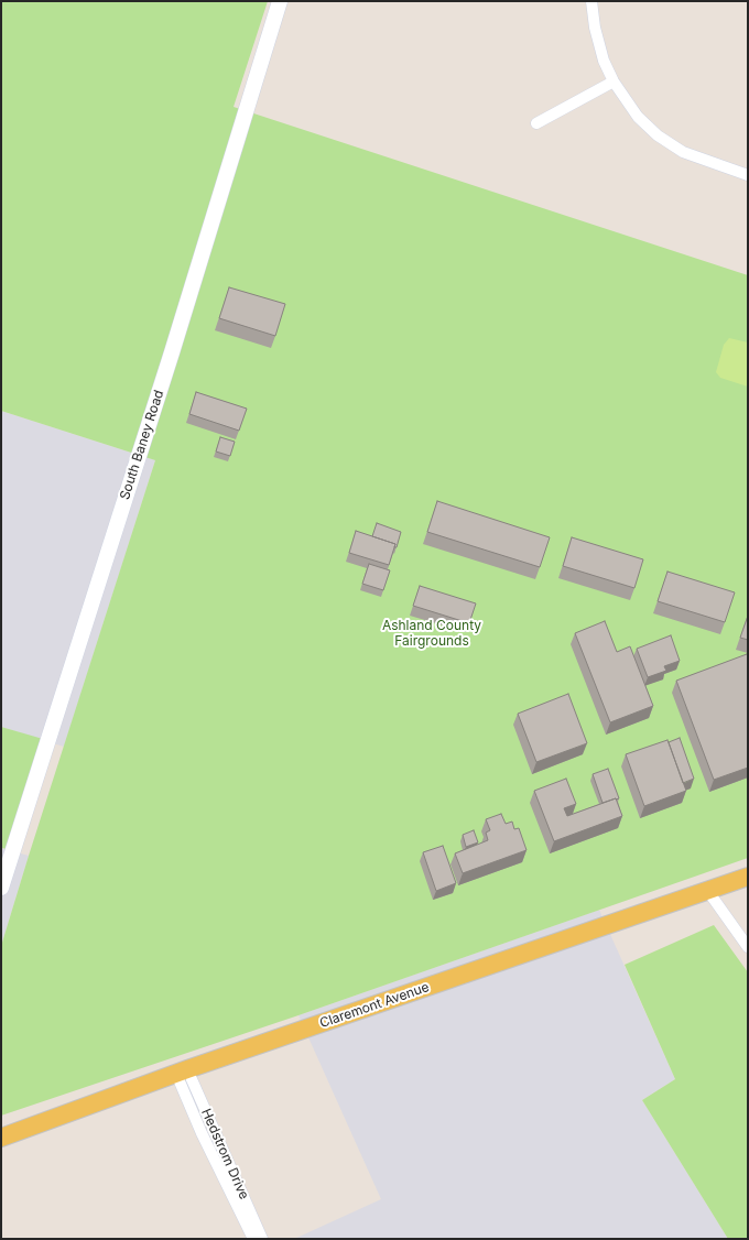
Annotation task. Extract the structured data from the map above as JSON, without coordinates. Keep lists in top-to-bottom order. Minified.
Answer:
{"streets":{"main road":["Claremont Avenue"],"street":["South Baney Road","Hedstrom Drive"]},"crossings":[["Claremont Avenue","Hedstrom Drive"]],"parks":["Ashland County Fairgrounds"]}
